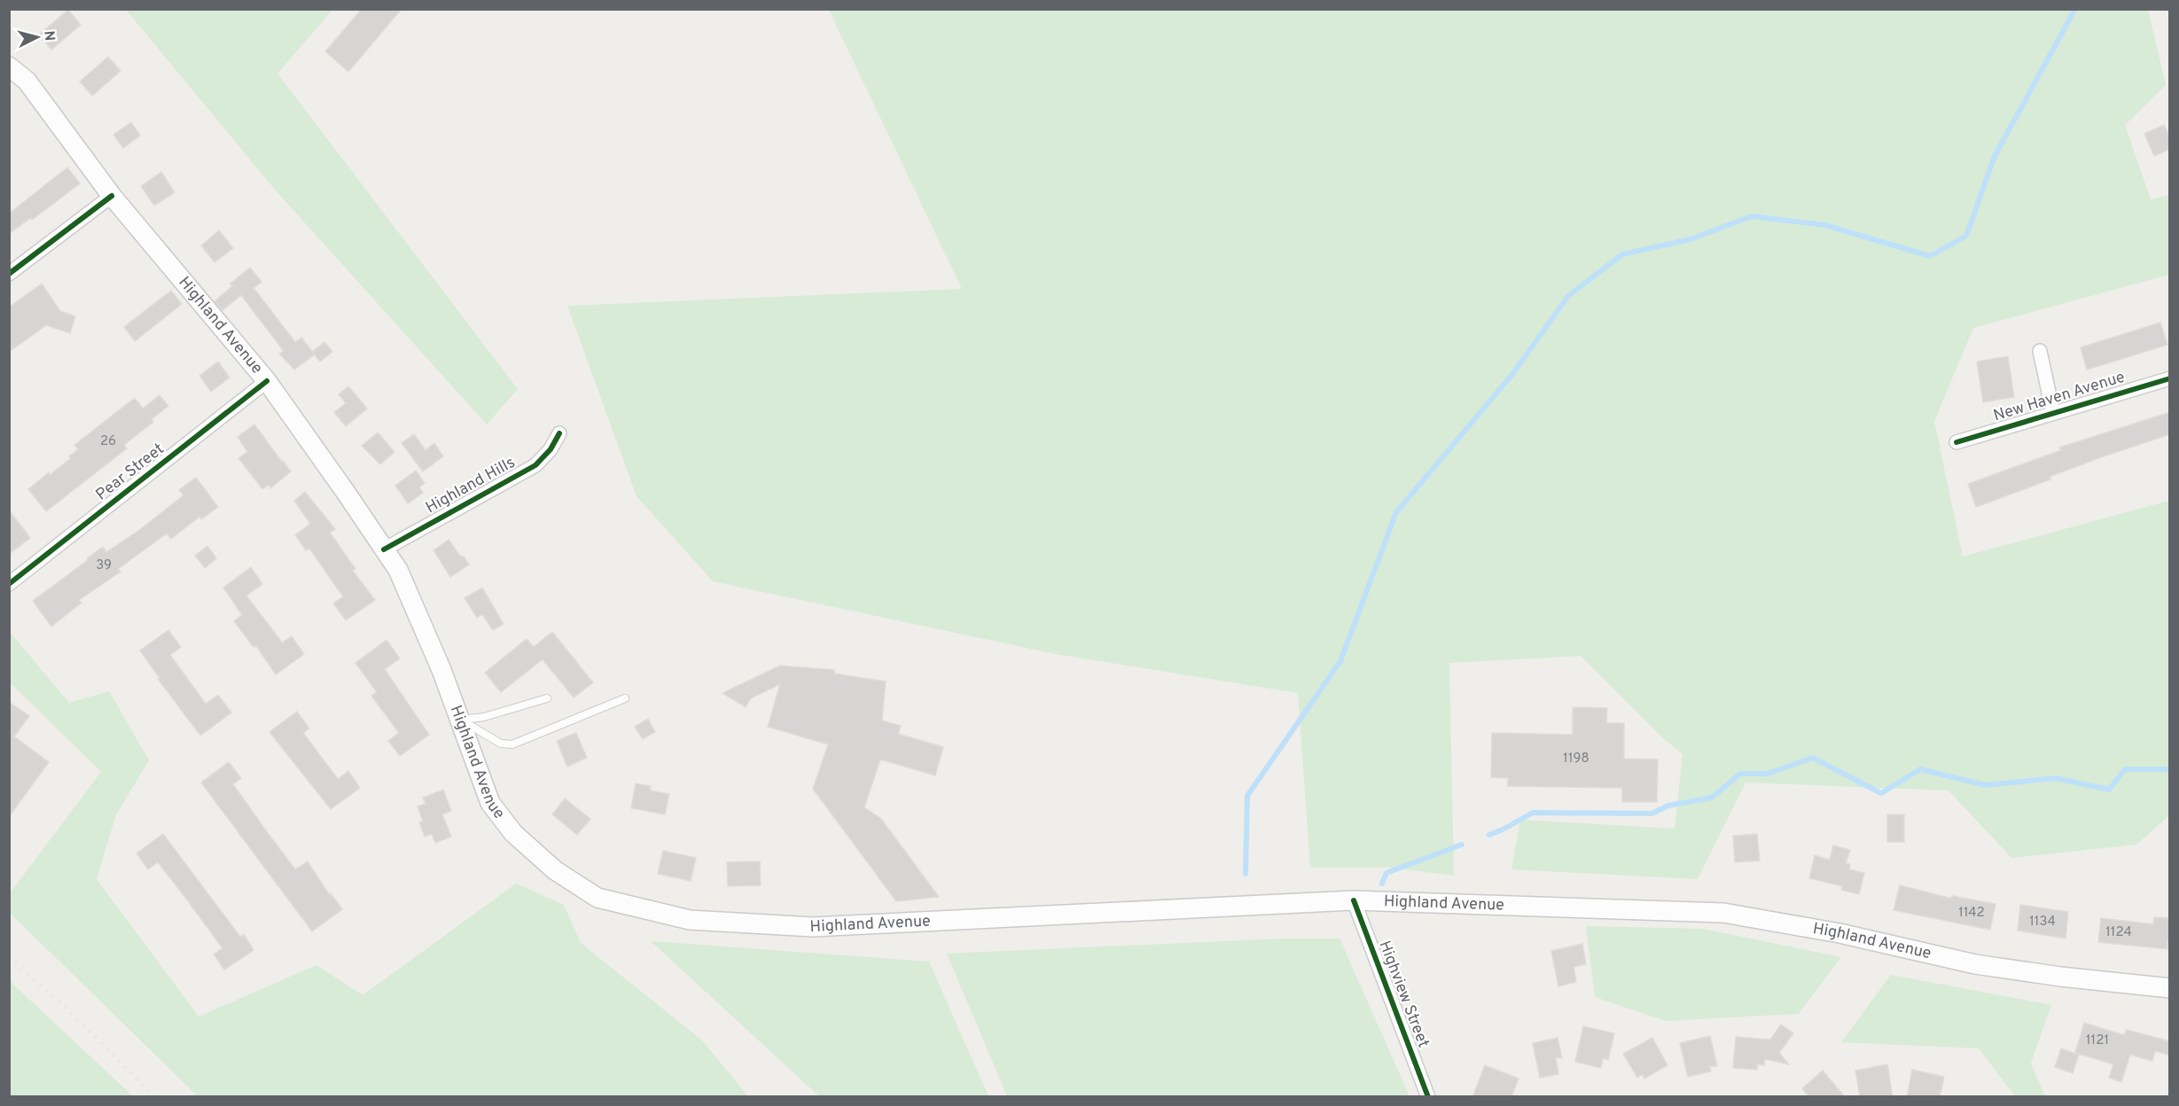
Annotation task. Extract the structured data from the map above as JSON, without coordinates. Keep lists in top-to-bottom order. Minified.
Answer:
{"streets":{"main road":["Highland Avenue"],"street":["New Haven Avenue","Pear Street","Highland Hills","Highview Street"]},"crossings":[["Highland Avenue","Pear Street"],["Highland Avenue","Highland Hills"],["Highland Avenue","Highview Street"]],"house_numbers":["26","39","1198","1142","1134","1124","1121"],"north":"right"}
